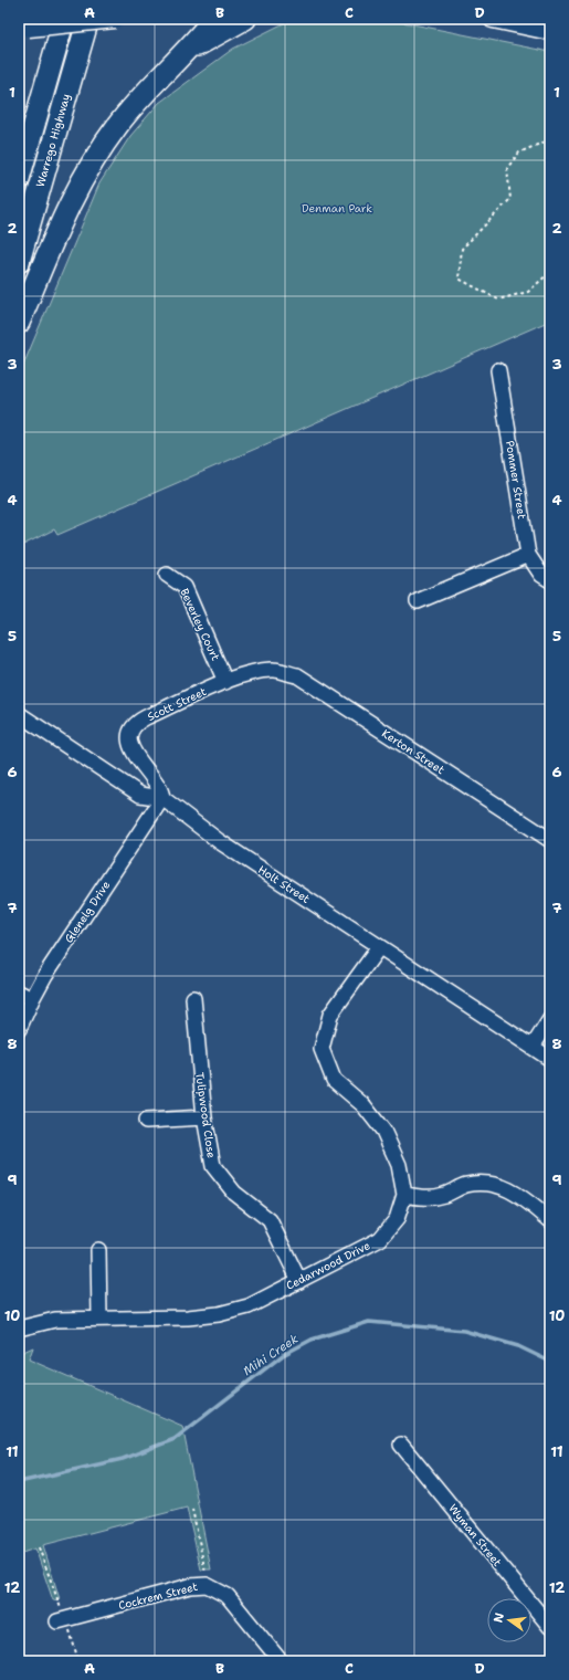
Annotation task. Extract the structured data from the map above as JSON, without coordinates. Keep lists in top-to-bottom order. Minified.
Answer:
{"streets":{"highway":["Warrego Highway"],"street":["Pommer Street","Beverley Court","Scott Street","Kerton Street","Holt Street","Glenelg Drive","Tulipwood Close","Cedarwood Drive","Wyman Street","Cockrem Street"]},"crossings":[["Beverley Court","Scott Street"],["Scott Street","Kerton Street"],["Scott Street","Holt Street"],["Scott Street","Glenelg Drive"],["Holt Street","Glenelg Drive"],["Holt Street","Cedarwood Drive"],["Tulipwood Close","Cedarwood Drive"]],"water":["Mihi Creek"],"parks":["Denman Park"],"north":"left","grid":{"columns":["A","B","C","D"],"rows":["1","2","3","4","5","6","7","8","9","10","11","12"]}}
